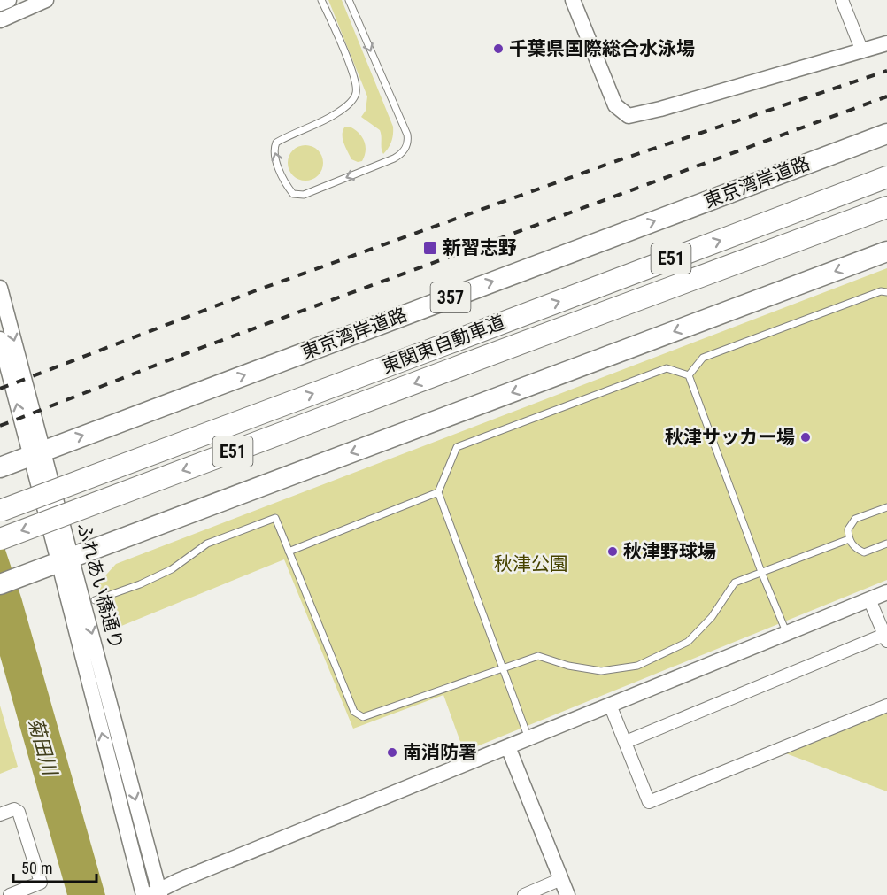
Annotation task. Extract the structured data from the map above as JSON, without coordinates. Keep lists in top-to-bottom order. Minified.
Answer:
{"streets":{"highway":["東京湾岸道路","E51","357","東関東自動車道"],"street":["ふれあい橋通り"]},"crossings":[["東京湾岸道路","ふれあい橋通り"]],"water":["菊田川"],"parks":["秋津公園"],"places":{"other":["千葉県国際総合水泳場","秋津サッカー場","秋津野球場","南消防署"],"transit":["新習志野"]},"scale_bar":"50 m"}
